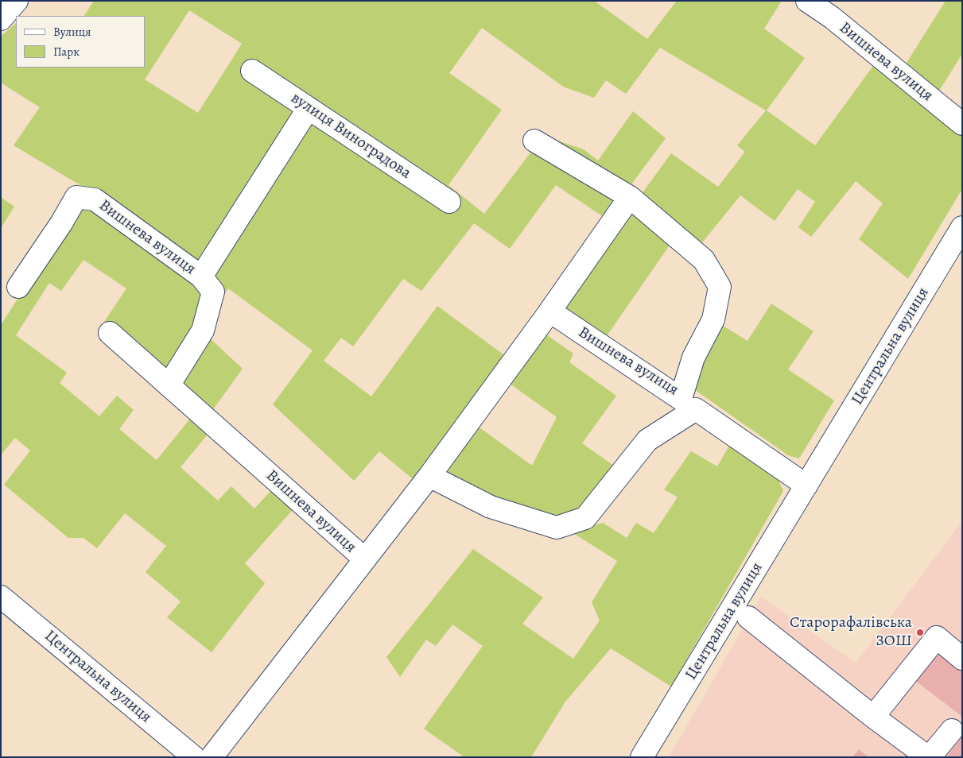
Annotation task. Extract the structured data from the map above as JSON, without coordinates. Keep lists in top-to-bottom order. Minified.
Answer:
{"streets":{"street":["Вишнева вулиця","вулиця Виноградова","Центральна вулиця"]},"places":["Старорафалівська ЗОШ"],"legend":["Вулиця","Парк"]}
